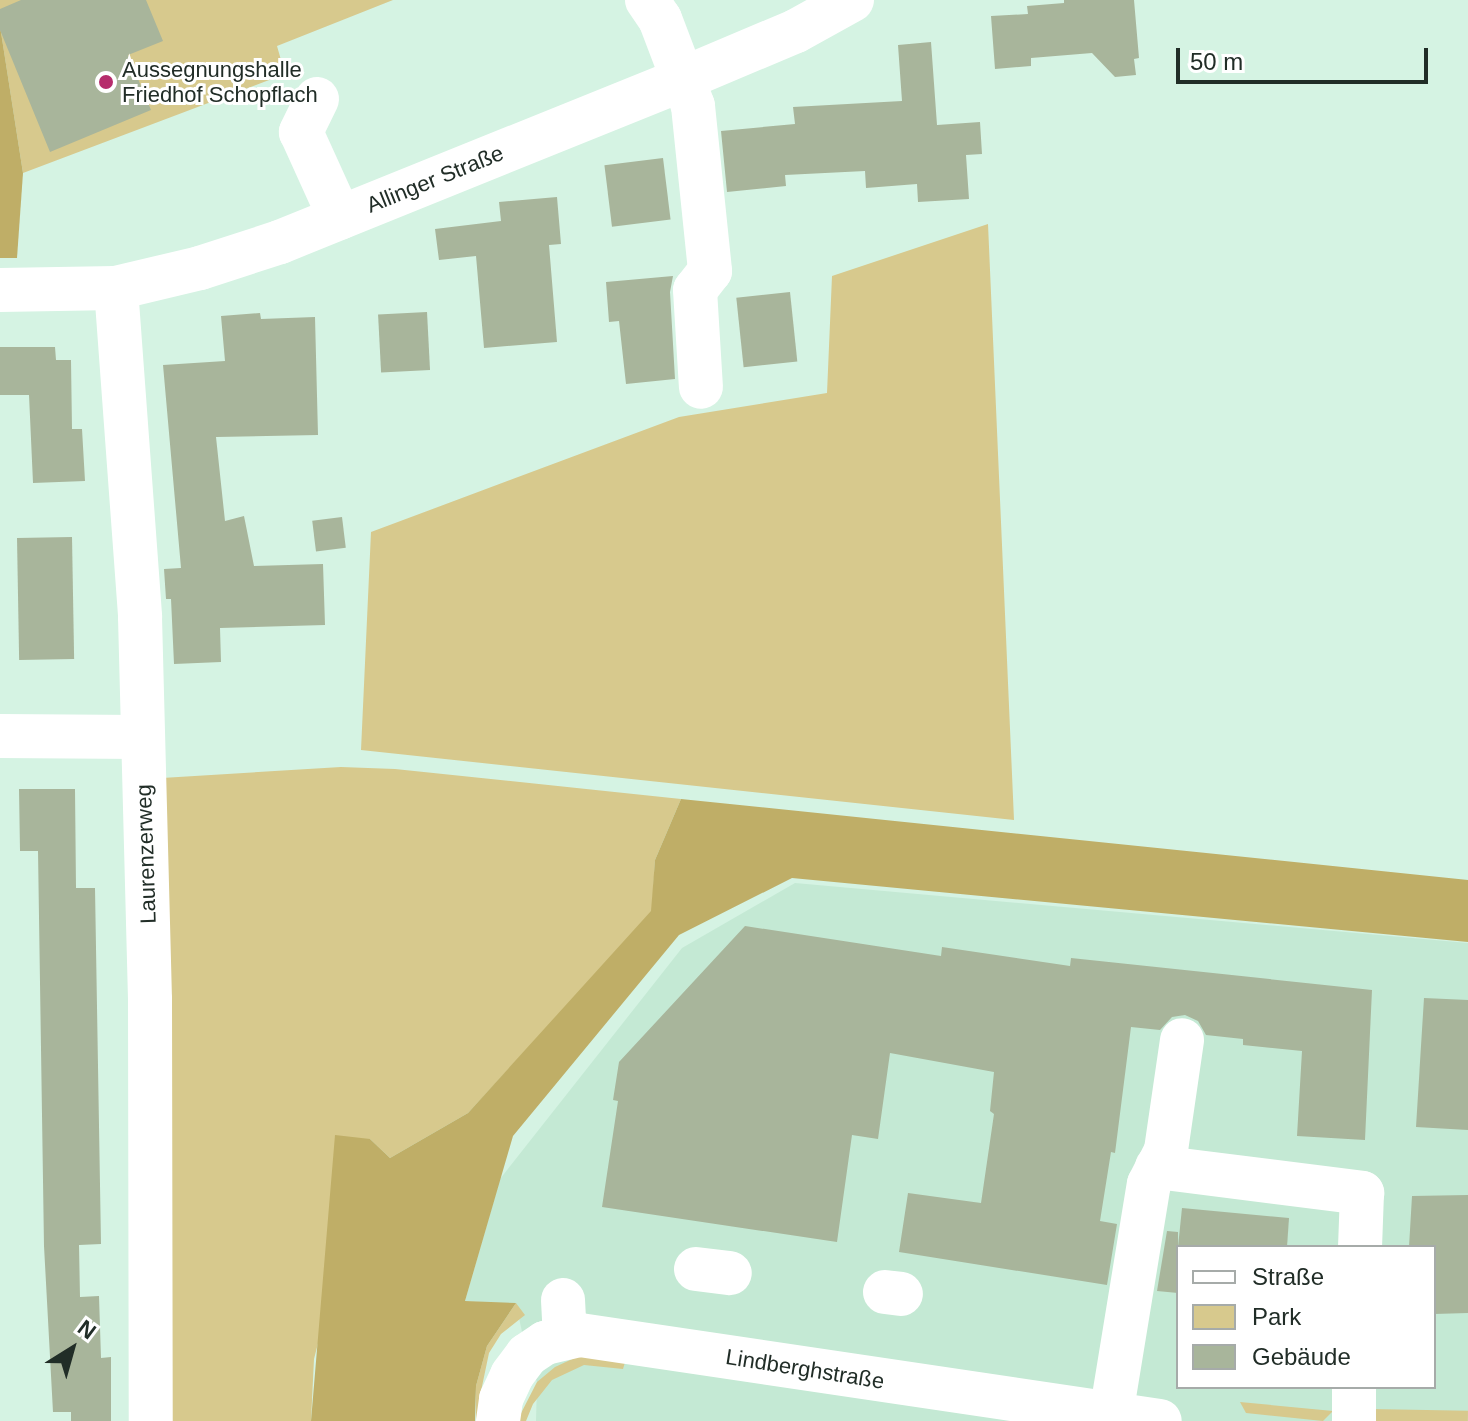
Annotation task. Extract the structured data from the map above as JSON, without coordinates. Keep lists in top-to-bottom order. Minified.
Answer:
{"streets":{"street":["Allinger Straße","Laurenzerweg","Lindberghstraße"]},"crossings":[["Allinger Straße","Laurenzerweg"]],"places":["Aussegnungshalle Friedhof Schopflach"],"legend":["Straße","Park","Gebäude"],"scale_bar":"50 m","north":"top right"}
